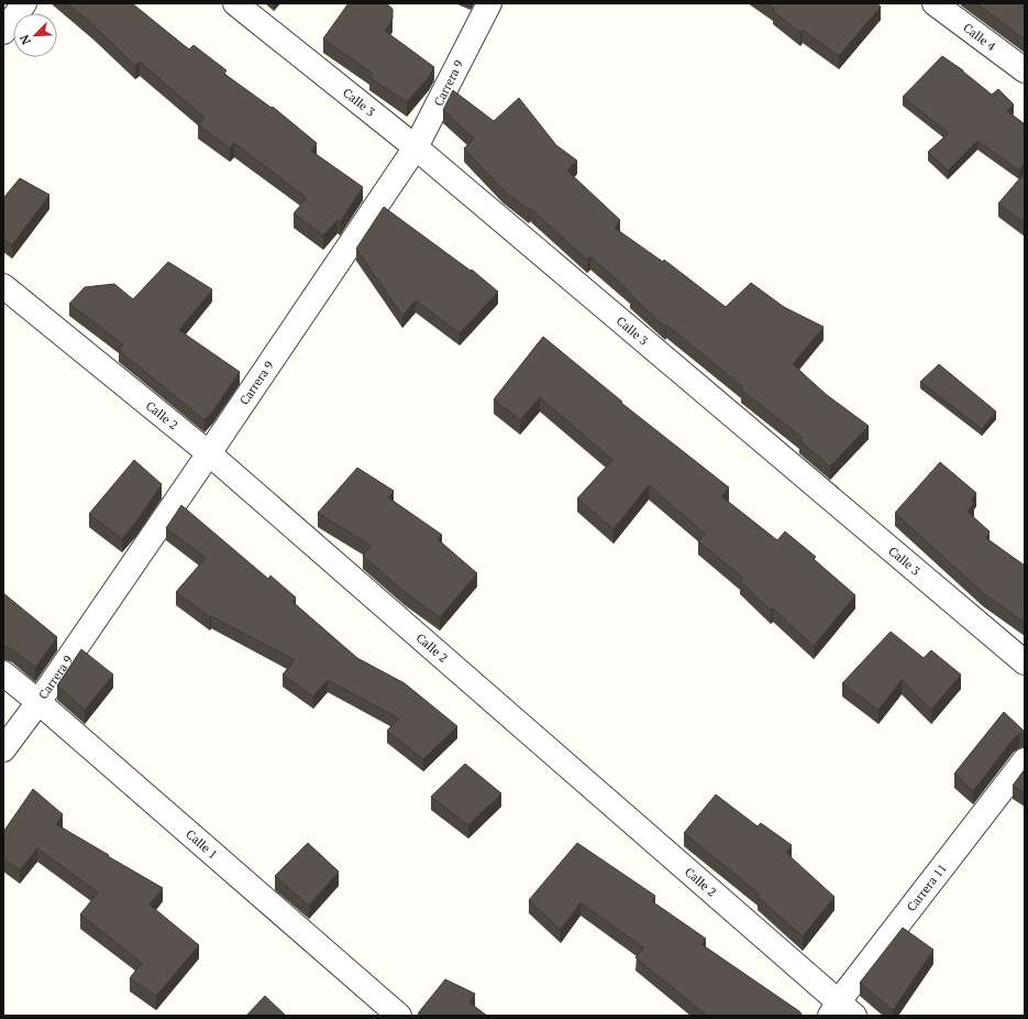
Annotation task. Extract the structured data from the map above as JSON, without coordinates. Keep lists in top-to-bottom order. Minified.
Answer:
{"streets":{"street":["Calle 4","Carrera 9","Calle 3","Calle 2","Calle 1","Carrera 11"]},"crossings":[["Carrera 9","Calle 3"],["Carrera 9","Calle 2"],["Carrera 9","Calle 1"],["Calle 2","Carrera 11"]],"north":"bottom left"}
